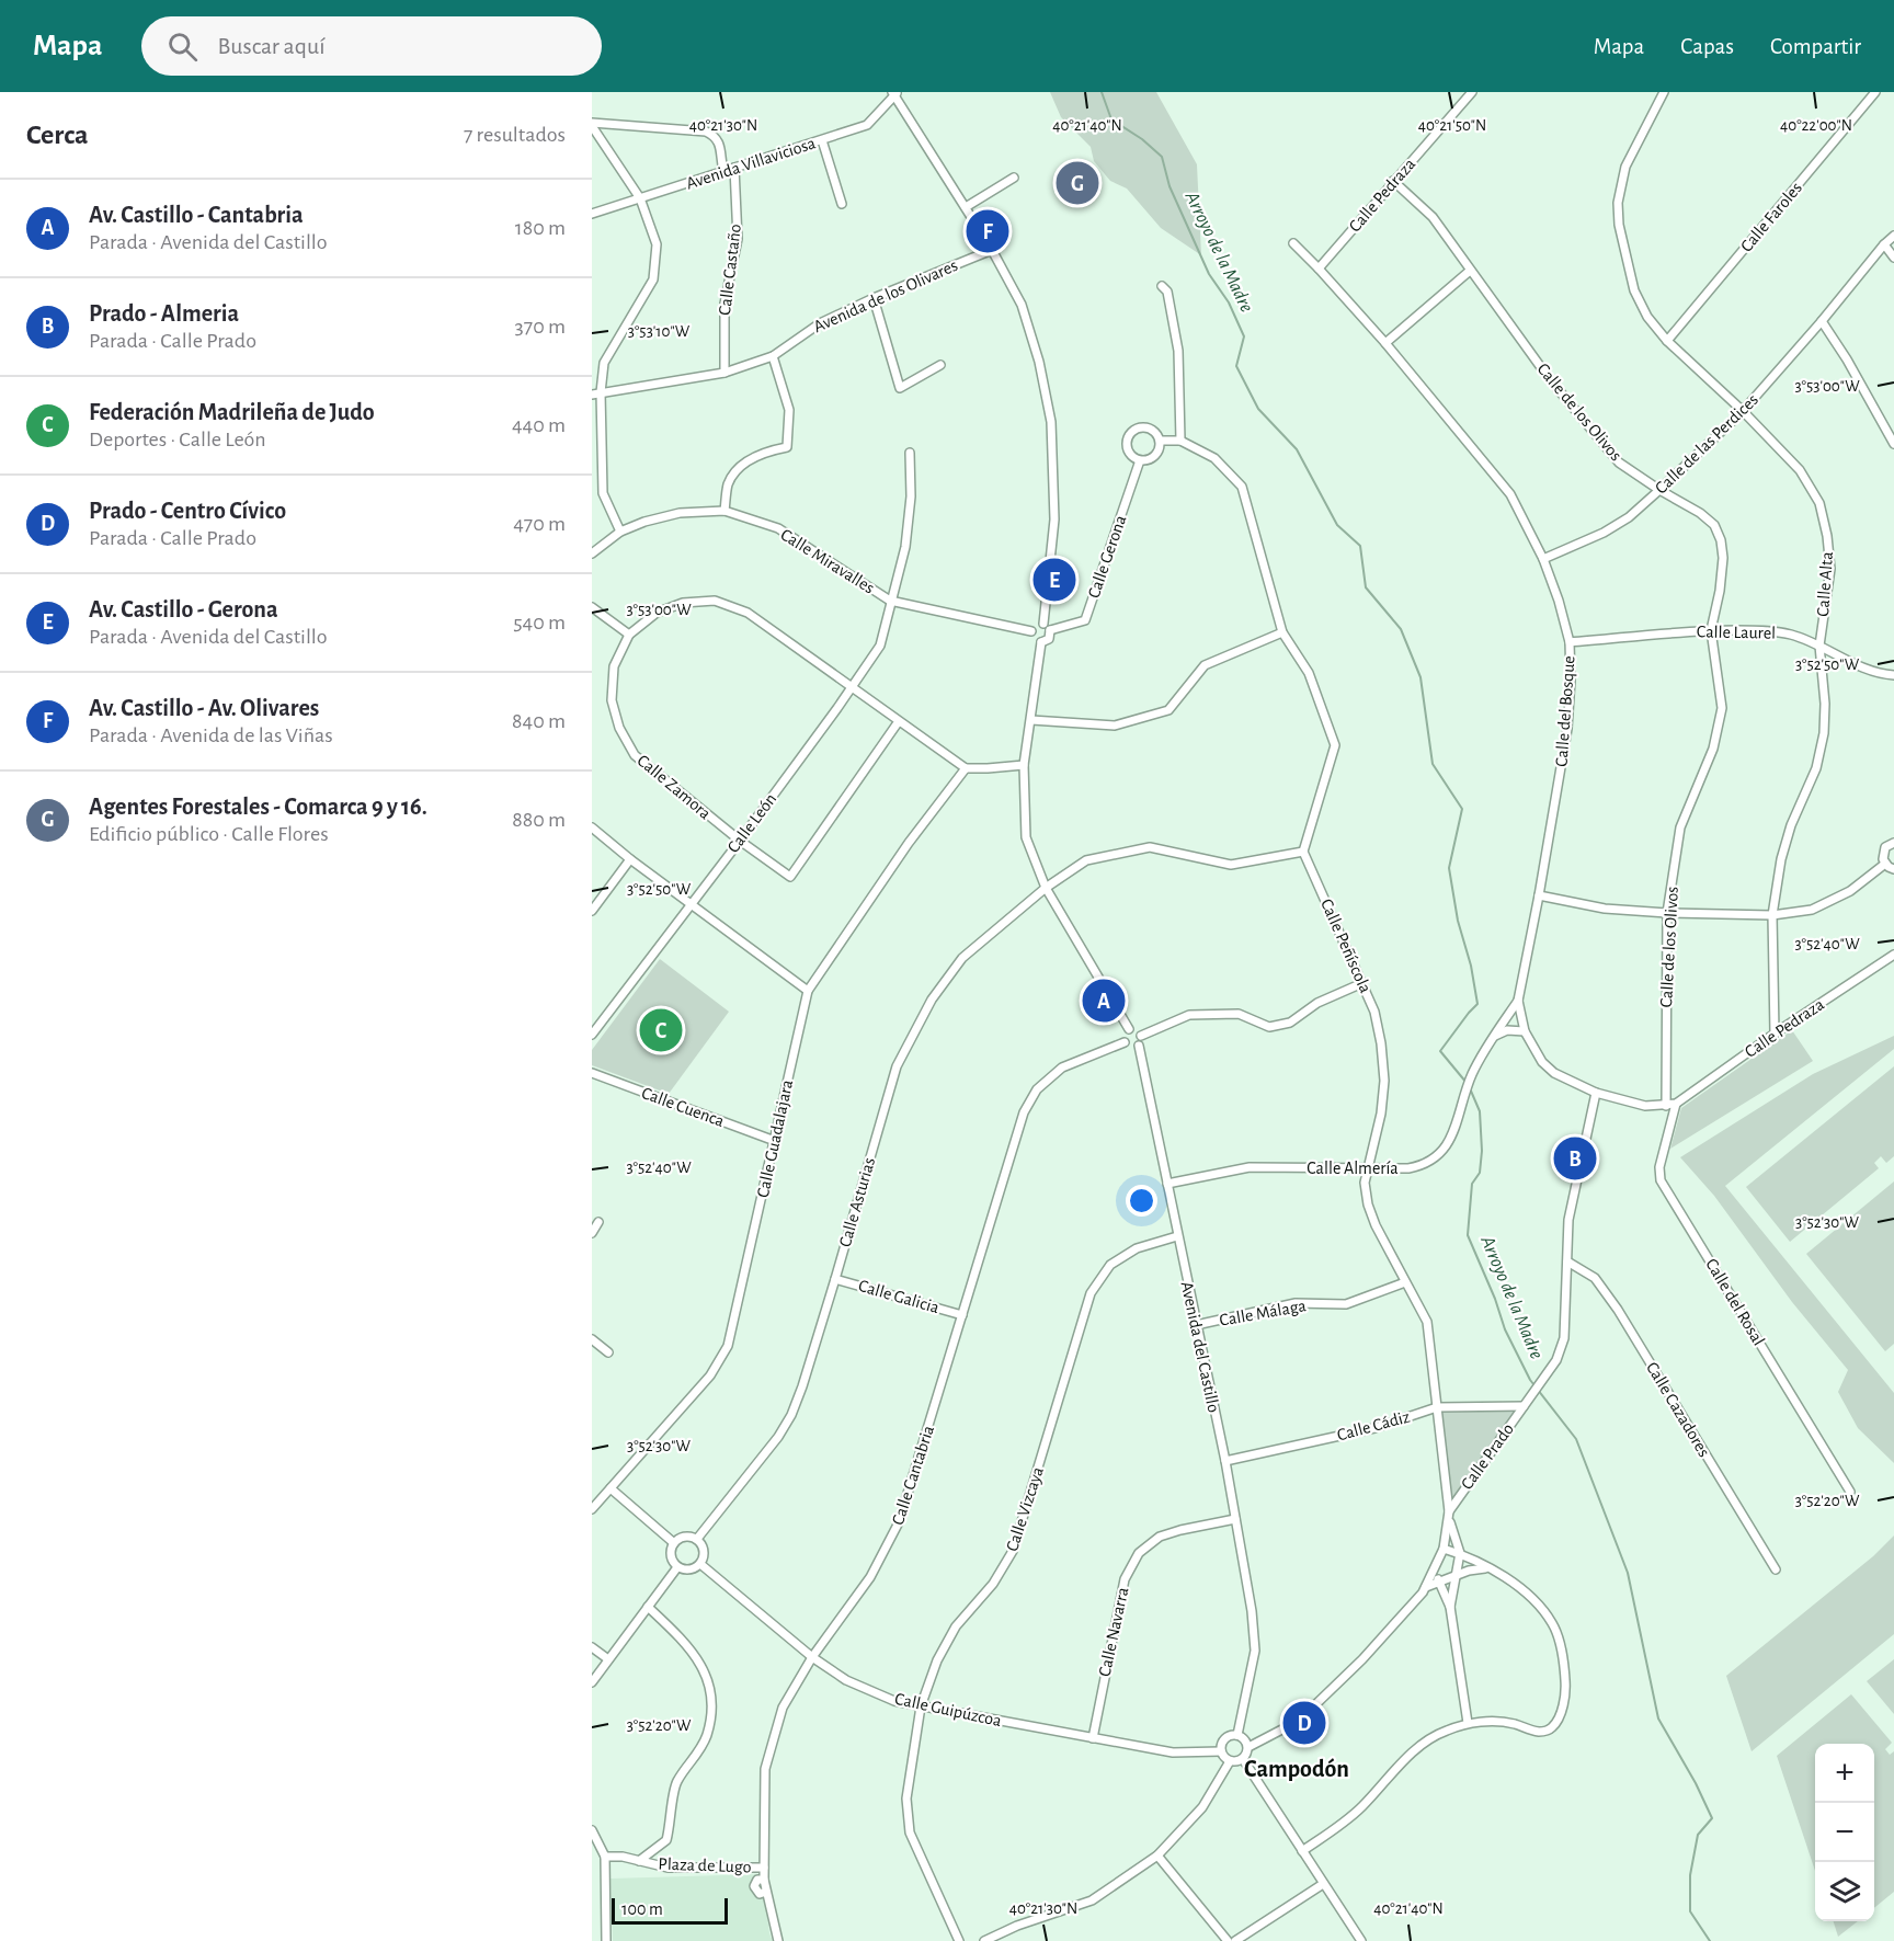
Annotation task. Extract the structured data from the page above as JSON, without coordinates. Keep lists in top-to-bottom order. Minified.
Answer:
{"streets":{"street":["Avenida Villaviciosa","Calle Pedraza","Calle Faroles","Calle Castaño","Avenida de los Olivares","Calle de los Olivos","Calle de las Perdices","Calle Gerona","Calle Miravalles","Calle Alta","Calle Laurel","Calle del Bosque","Calle Zamora","Calle León","Calle Peñíscola","Calle Cuenca","Calle Guadalajara","Calle Almería","Calle Asturias","Calle Galicia","Calle del Rosal","Calle Málaga","Avenida del Castillo","Calle Cazadores","Calle Cádiz","Calle Prado","Calle Cantabria","Calle Vizcaya","Calle Navarra","Calle Guipúzcoa","Plaza de Lugo"]},"crossings":[["Avenida Villaviciosa","Calle Castaño"],["Calle Pedraza","Calle de los Olivos"],["Calle Pedraza","Calle Alta"],["Calle Pedraza","Calle del Bosque"],["Calle Pedraza","Calle del Rosal"],["Calle Faroles","Calle Alta"],["Calle Castaño","Avenida de los Olivares"],["Calle de los Olivos","Calle de las Perdices"],["Calle de los Olivos","Calle Laurel"],["Calle de los Olivos","Calle del Bosque"],["Calle de las Perdices","Calle Alta"],["Calle de las Perdices","Calle del Bosque"],["Calle Gerona","Calle Miravalles"],["Calle Miravalles","Calle León"],["Calle Alta","Calle Laurel"],["Calle Laurel","Calle del Bosque"],["Calle del Bosque","Calle Almería"],["Calle del Bosque","Calle del Rosal"],["Calle del Bosque","Calle Prado"],["Calle Zamora","Calle León"],["Calle Zamora","Calle Guadalajara"],["Calle Peñíscola","Calle Almería"],["Calle Peñíscola","Calle Asturias"],["Calle Peñíscola","Calle Málaga"],["Calle Peñíscola","Calle Cádiz"],["Calle Peñíscola","Calle Prado"],["Calle Cuenca","Calle Guadalajara"],["Calle Almería","Avenida del Castillo"],["Calle Asturias","Calle Galicia"],["Calle Asturias","Calle Guipúzcoa"],["Calle Galicia","Calle Cantabria"],["Calle Málaga","Avenida del Castillo"],["Avenida del Castillo","Calle Cádiz"],["Avenida del Castillo","Calle Prado"],["Avenida del Castillo","Calle Cantabria"],["Avenida del Castillo","Calle Vizcaya"],["Avenida del Castillo","Calle Navarra"],["Avenida del Castillo","Calle Guipúzcoa"],["Calle Cazadores","Calle Prado"],["Calle Cádiz","Calle Prado"],["Calle Prado","Calle Guipúzcoa"],["Calle Cantabria","Calle Guipúzcoa"],["Calle Cantabria","Plaza de Lugo"],["Calle Vizcaya","Calle Guipúzcoa"],["Calle Navarra","Calle Guipúzcoa"]],"districts":["Campodón"],"water":["Arroyo de la Madre"],"scale_bar":"100 m","page":{"header":"Mapa","search":"Buscar aquí","nav":["Mapa","Capas","Compartir"],"heading":["Cerca","7 resultados"],"pins":["G","F","E","A","C","B","D"],"list":[{"mark":"A","name":"Av. Castillo - Cantabria","note":"Parada · Avenida del Castillo","value":"180 m"},{"mark":"B","name":"Prado - Almeria","note":"Parada · Calle Prado","value":"370 m"},{"mark":"C","name":"Federación Madrileña de Judo","note":"Deportes · Calle León","value":"440 m"},{"mark":"D","name":"Prado - Centro Cívico","note":"Parada · Calle Prado","value":"470 m"},{"mark":"E","name":"Av. Castillo - Gerona","note":"Parada · Avenida del Castillo","value":"540 m"},{"mark":"F","name":"Av. Castillo - Av. Olivares","note":"Parada · Avenida de las Viñas","value":"840 m"},{"mark":"G","name":"Agentes Forestales - Comarca 9 y 16.","note":"Edificio público · Calle Flores","value":"880 m"}],"map_buttons":["+","−"],"scale":"100 m"},"coordinates":["40°22'00\"N","40°21'30\"N","40°21'40\"N","40°21'50\"N","3°53'10\"W","3°53'00\"W","3°52'50\"W","3°52'40\"W","3°52'30\"W","3°52'20\"W"]}
